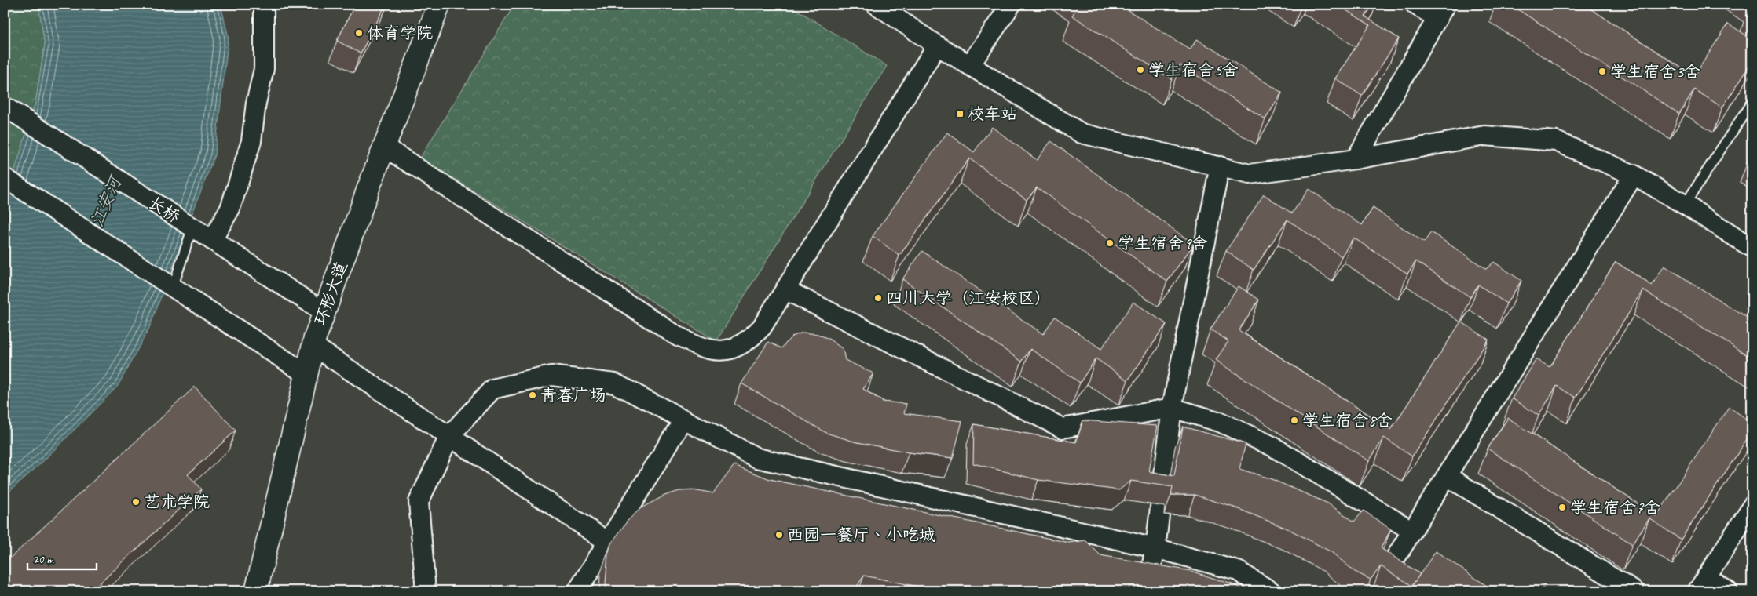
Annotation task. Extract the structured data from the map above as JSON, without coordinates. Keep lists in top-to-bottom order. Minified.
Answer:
{"streets":{"street":["长桥","环形大道"]},"crossings":[["长桥","环形大道"]],"water":["江安河"],"places":{"other":["体育学院","学生宿舍5舍","学生宿舍3舍","学生宿舍9舍","四川大学（江安校区）","青春广场","学生宿舍8舍","艺术学院","学生宿舍7舍","西园一餐厅、小吃城"],"transit":["校车站"]},"scale_bar":"20 m"}
